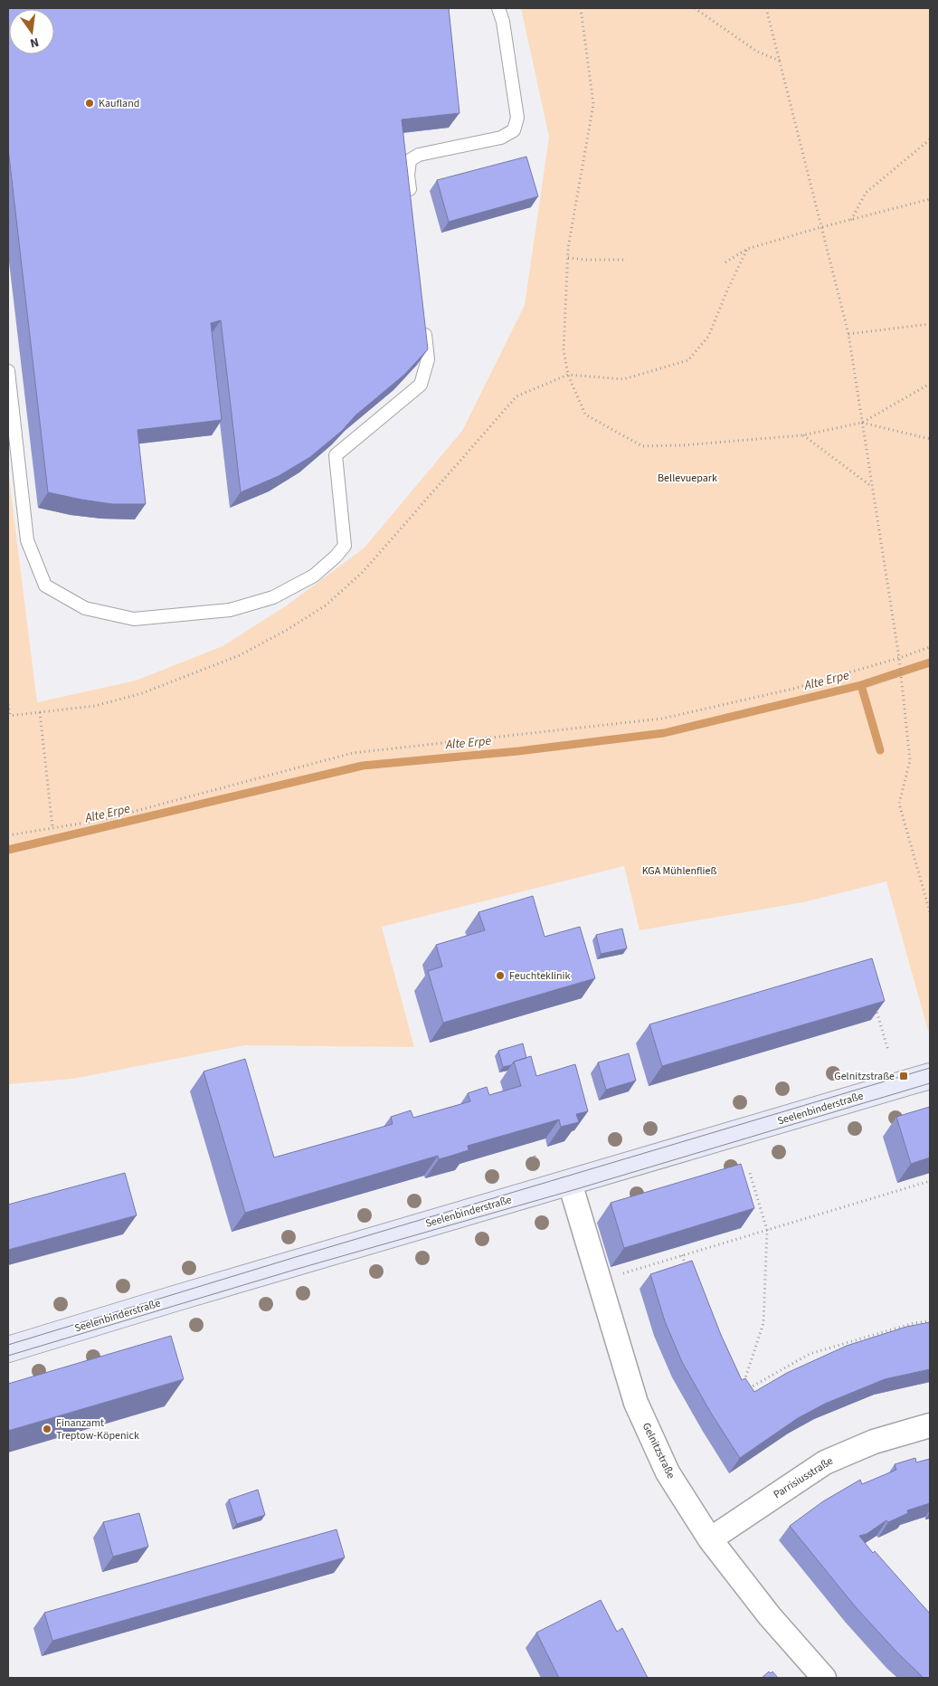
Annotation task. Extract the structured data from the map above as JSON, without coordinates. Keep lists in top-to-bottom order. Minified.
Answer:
{"streets":{"street":["Seelenbinderstraße","Gelnitzstraße","Parrisiusstraße"]},"crossings":[["Seelenbinderstraße","Gelnitzstraße"],["Gelnitzstraße","Parrisiusstraße"]],"water":["Alte Erpe"],"parks":["Bellevuepark","KGA Mühlenfließ"],"places":{"other":["Kaufland","Feuchteklinik","Finanzamt Treptow-Köpenick"],"transit":["Gelnitzstraße"]},"north":"bottom"}
